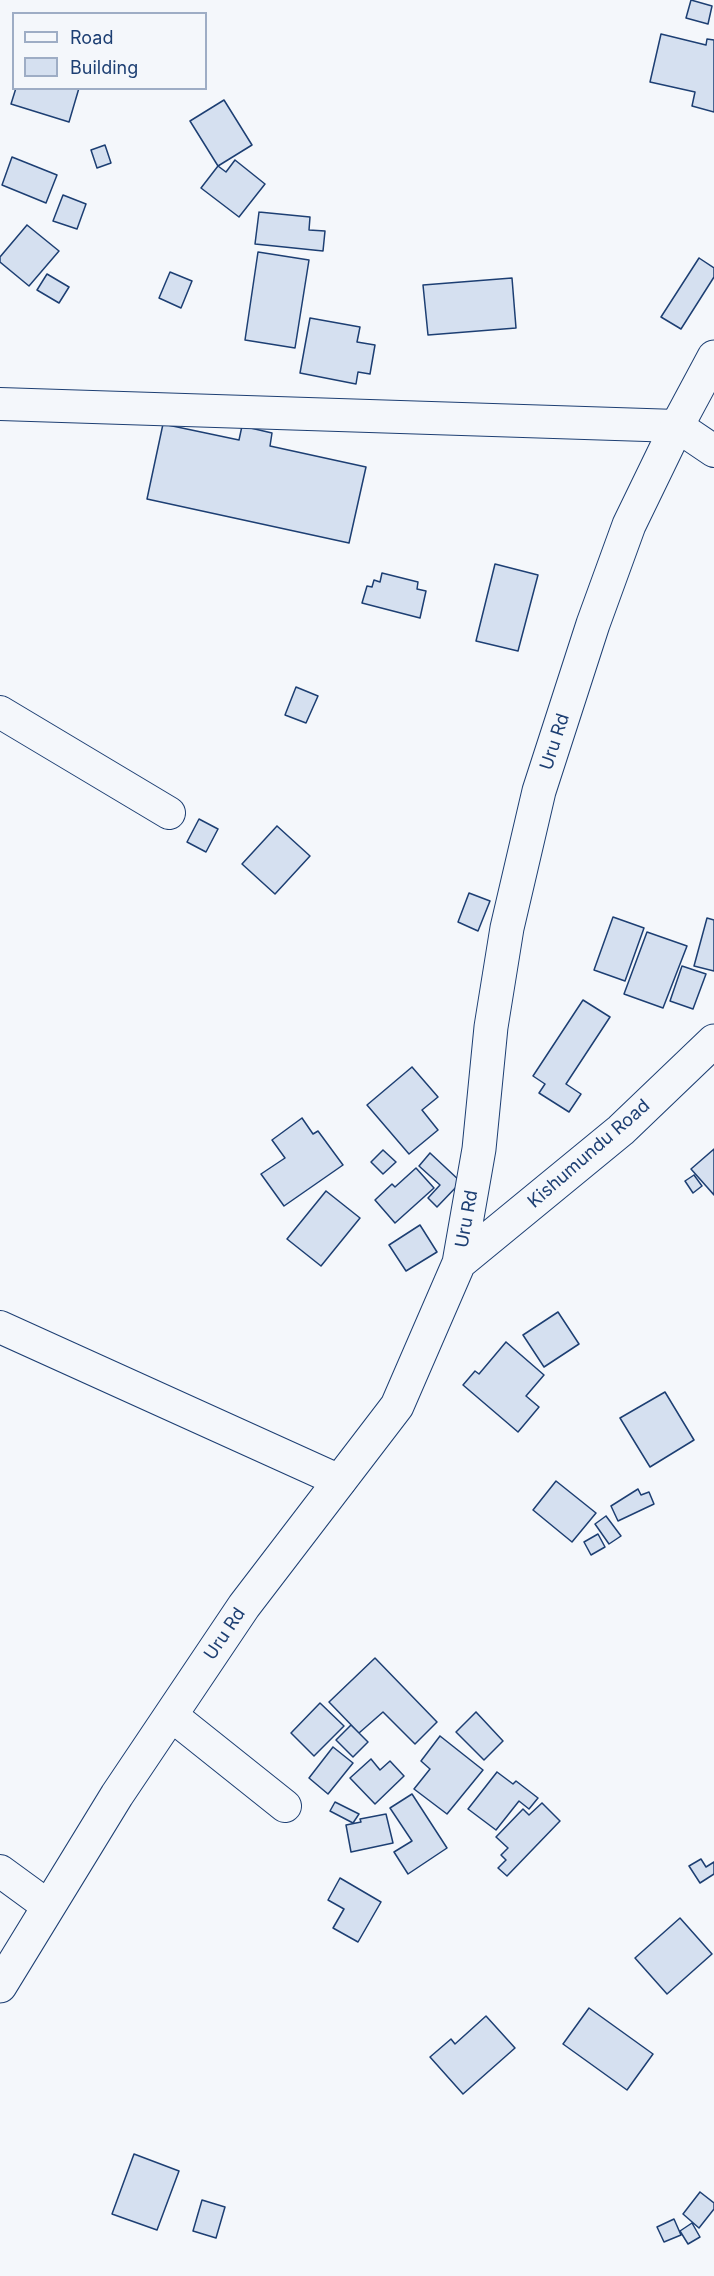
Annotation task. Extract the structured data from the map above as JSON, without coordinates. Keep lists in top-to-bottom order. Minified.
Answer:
{"streets":{"street":["Uru Rd","Kishumundu Road"]},"crossings":[["Uru Rd","Kishumundu Road"]],"legend":["Road","Building"]}
